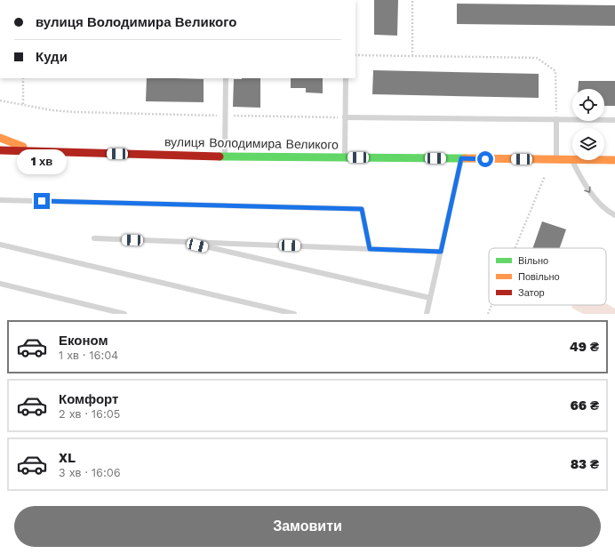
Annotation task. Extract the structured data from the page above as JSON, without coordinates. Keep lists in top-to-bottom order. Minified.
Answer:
{"streets":{"street":["вулиця Володимира Великого"]},"legend":["Вільно","Повільно","Затор"],"page":{"banner":["вулиця Володимира Великого","Куди"],"bubble":"1 хв","list":[{"name":"Економ","note":"1 хв · 16:04","value":"49 ₴"},{"name":"Комфорт","note":"2 хв · 16:05","value":"66 ₴"},{"name":"XL","note":"3 хв · 16:06","value":"83 ₴"}],"buttons":"Замовити"}}
